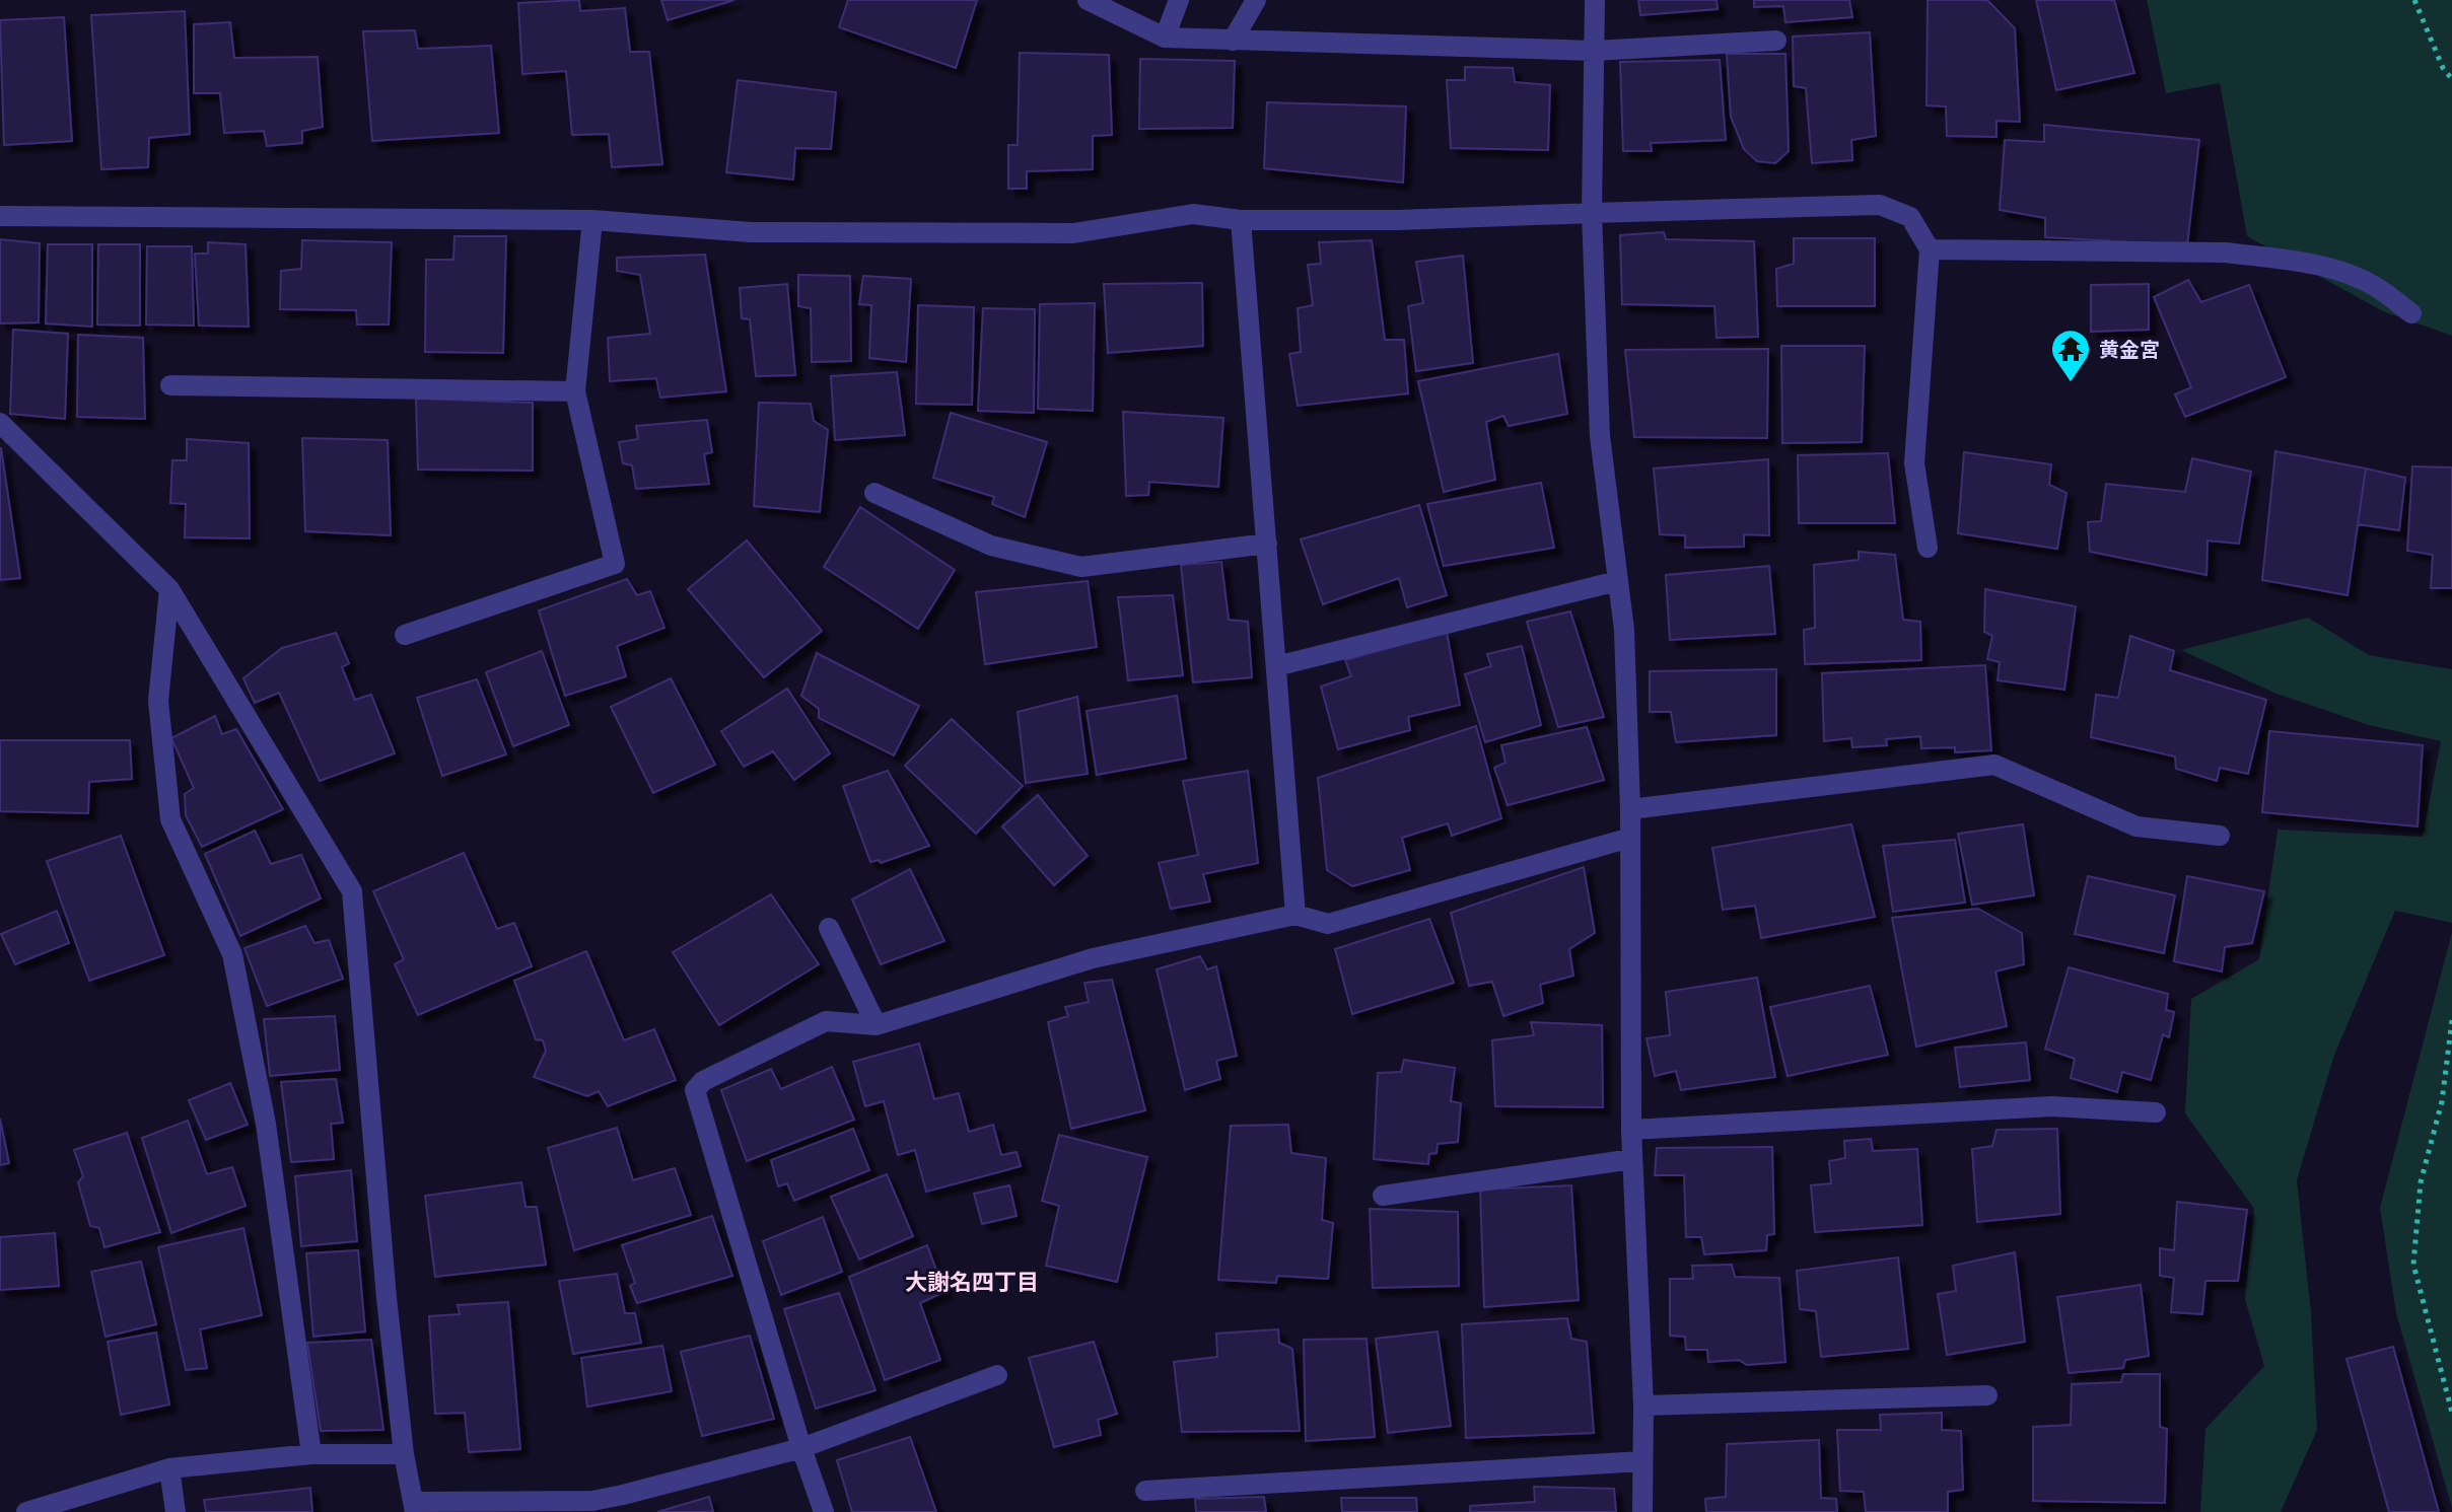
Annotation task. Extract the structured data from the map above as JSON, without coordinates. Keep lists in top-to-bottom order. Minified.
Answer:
{"districts":["大謝名四丁目"],"places":{"temple":["黄金宮"]}}
